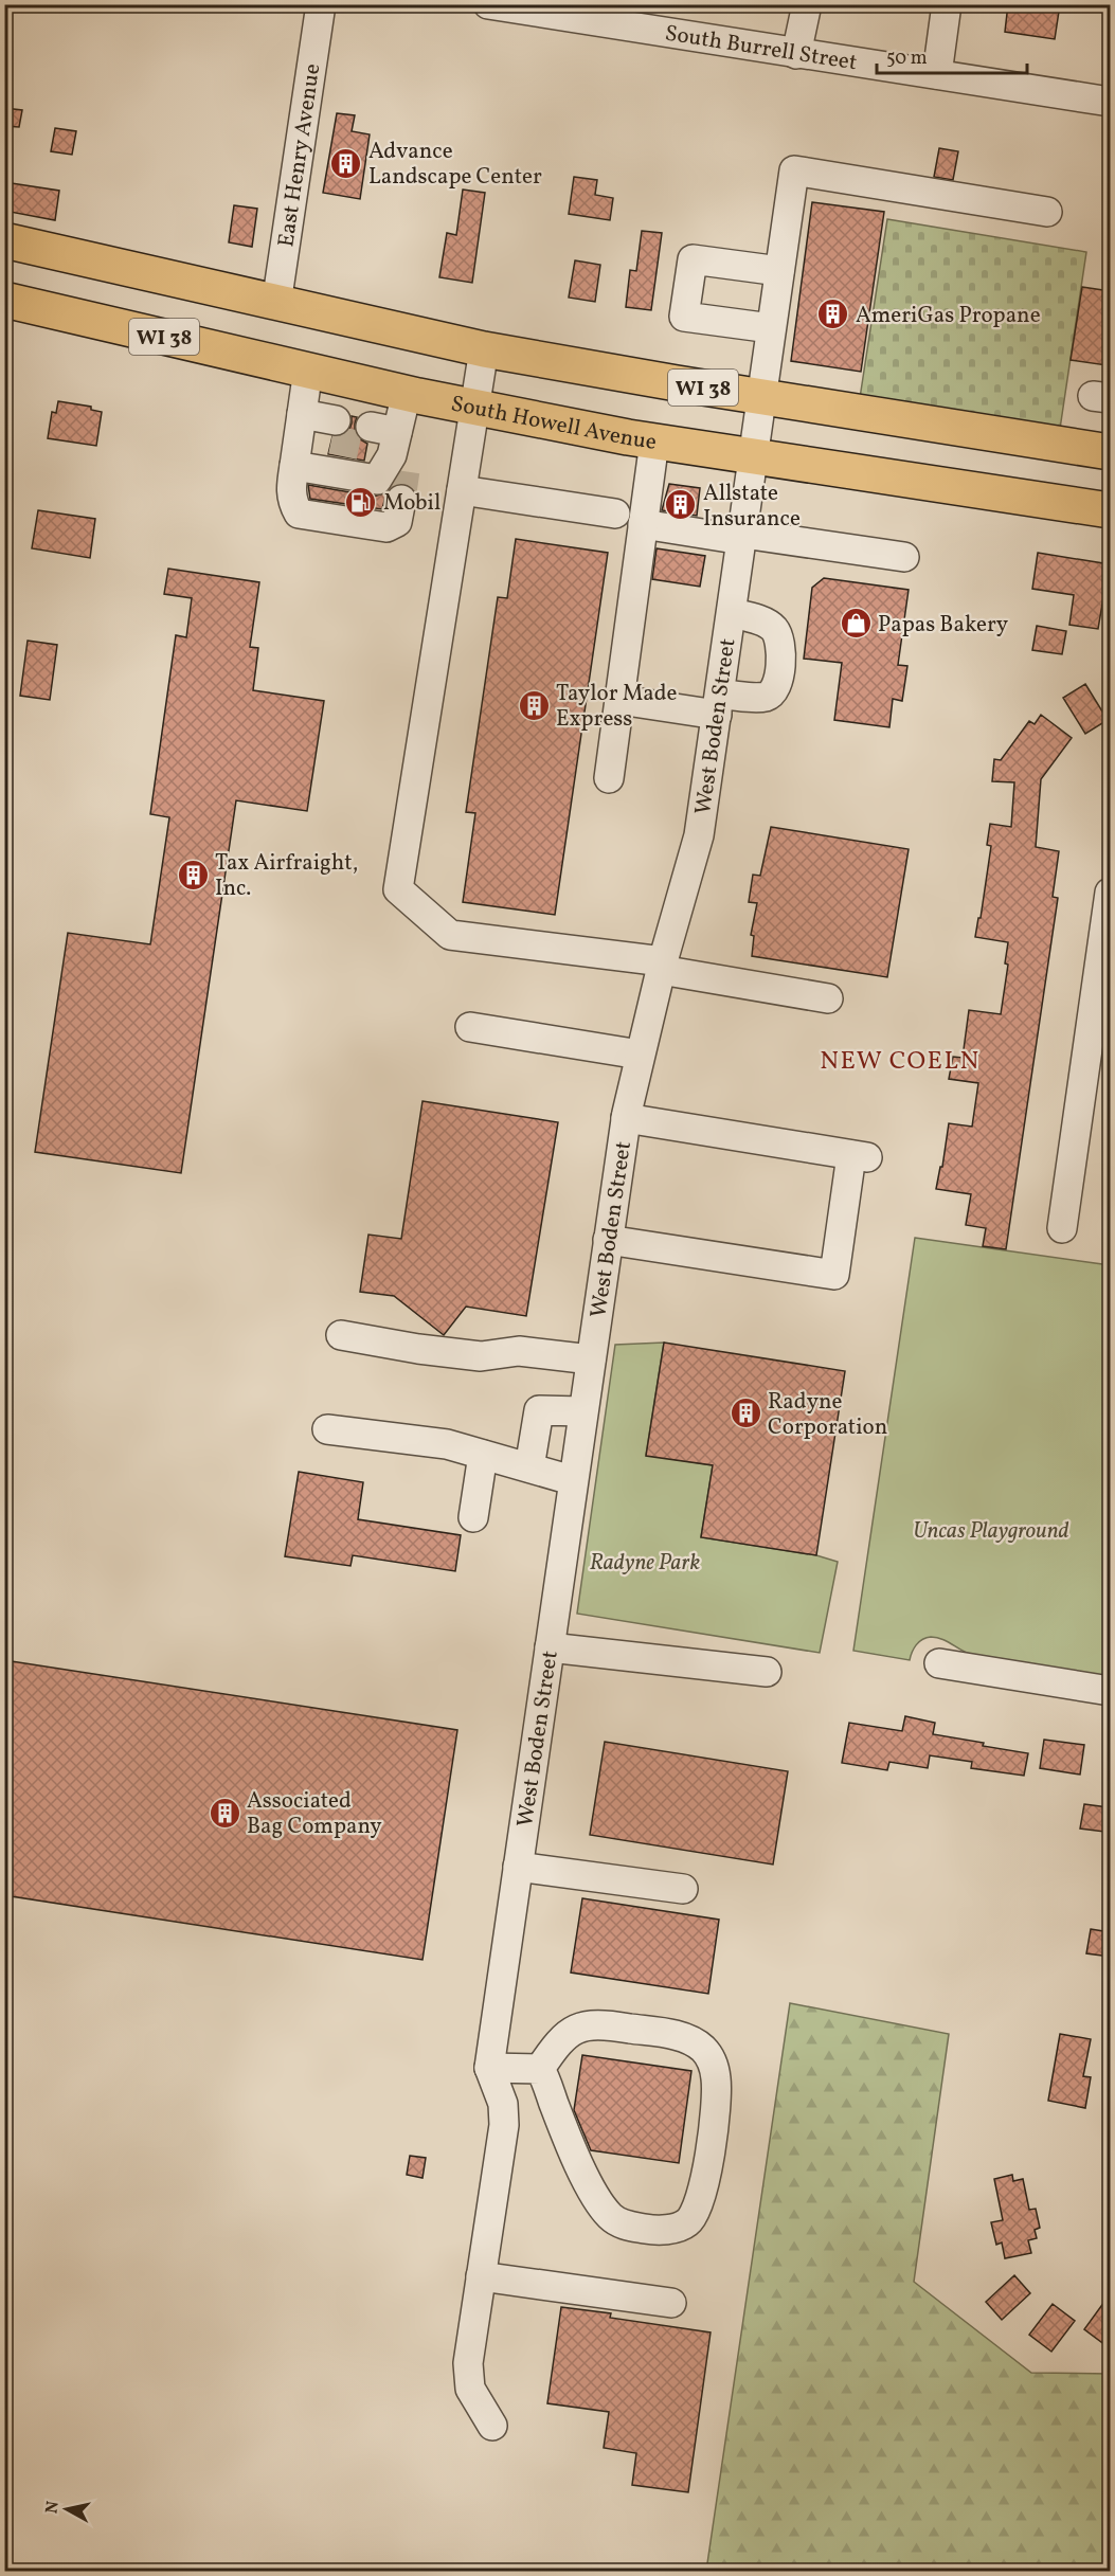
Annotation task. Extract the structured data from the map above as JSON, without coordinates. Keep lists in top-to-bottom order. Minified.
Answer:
{"streets":{"main road":["WI 38","South Howell Avenue"],"street":["South Burrell Street","East Henry Avenue","West Boden Street"]},"crossings":[["East Henry Avenue","WI 38"],["WI 38","West Boden Street"],["South Howell Avenue","West Boden Street"]],"districts":["NEW COELN"],"parks":["Uncas Playground","Radyne Park"],"places":{"building":["Advance Landscape Center","AmeriGas Propane","Allstate Insurance","Taylor Made Express","Tax Airfraight, Inc.","Radyne Corporation","Associated Bag Company"],"fuel station":["Mobil"],"shop":["Papas Bakery"]},"scale_bar":"50 m","north":"left"}
